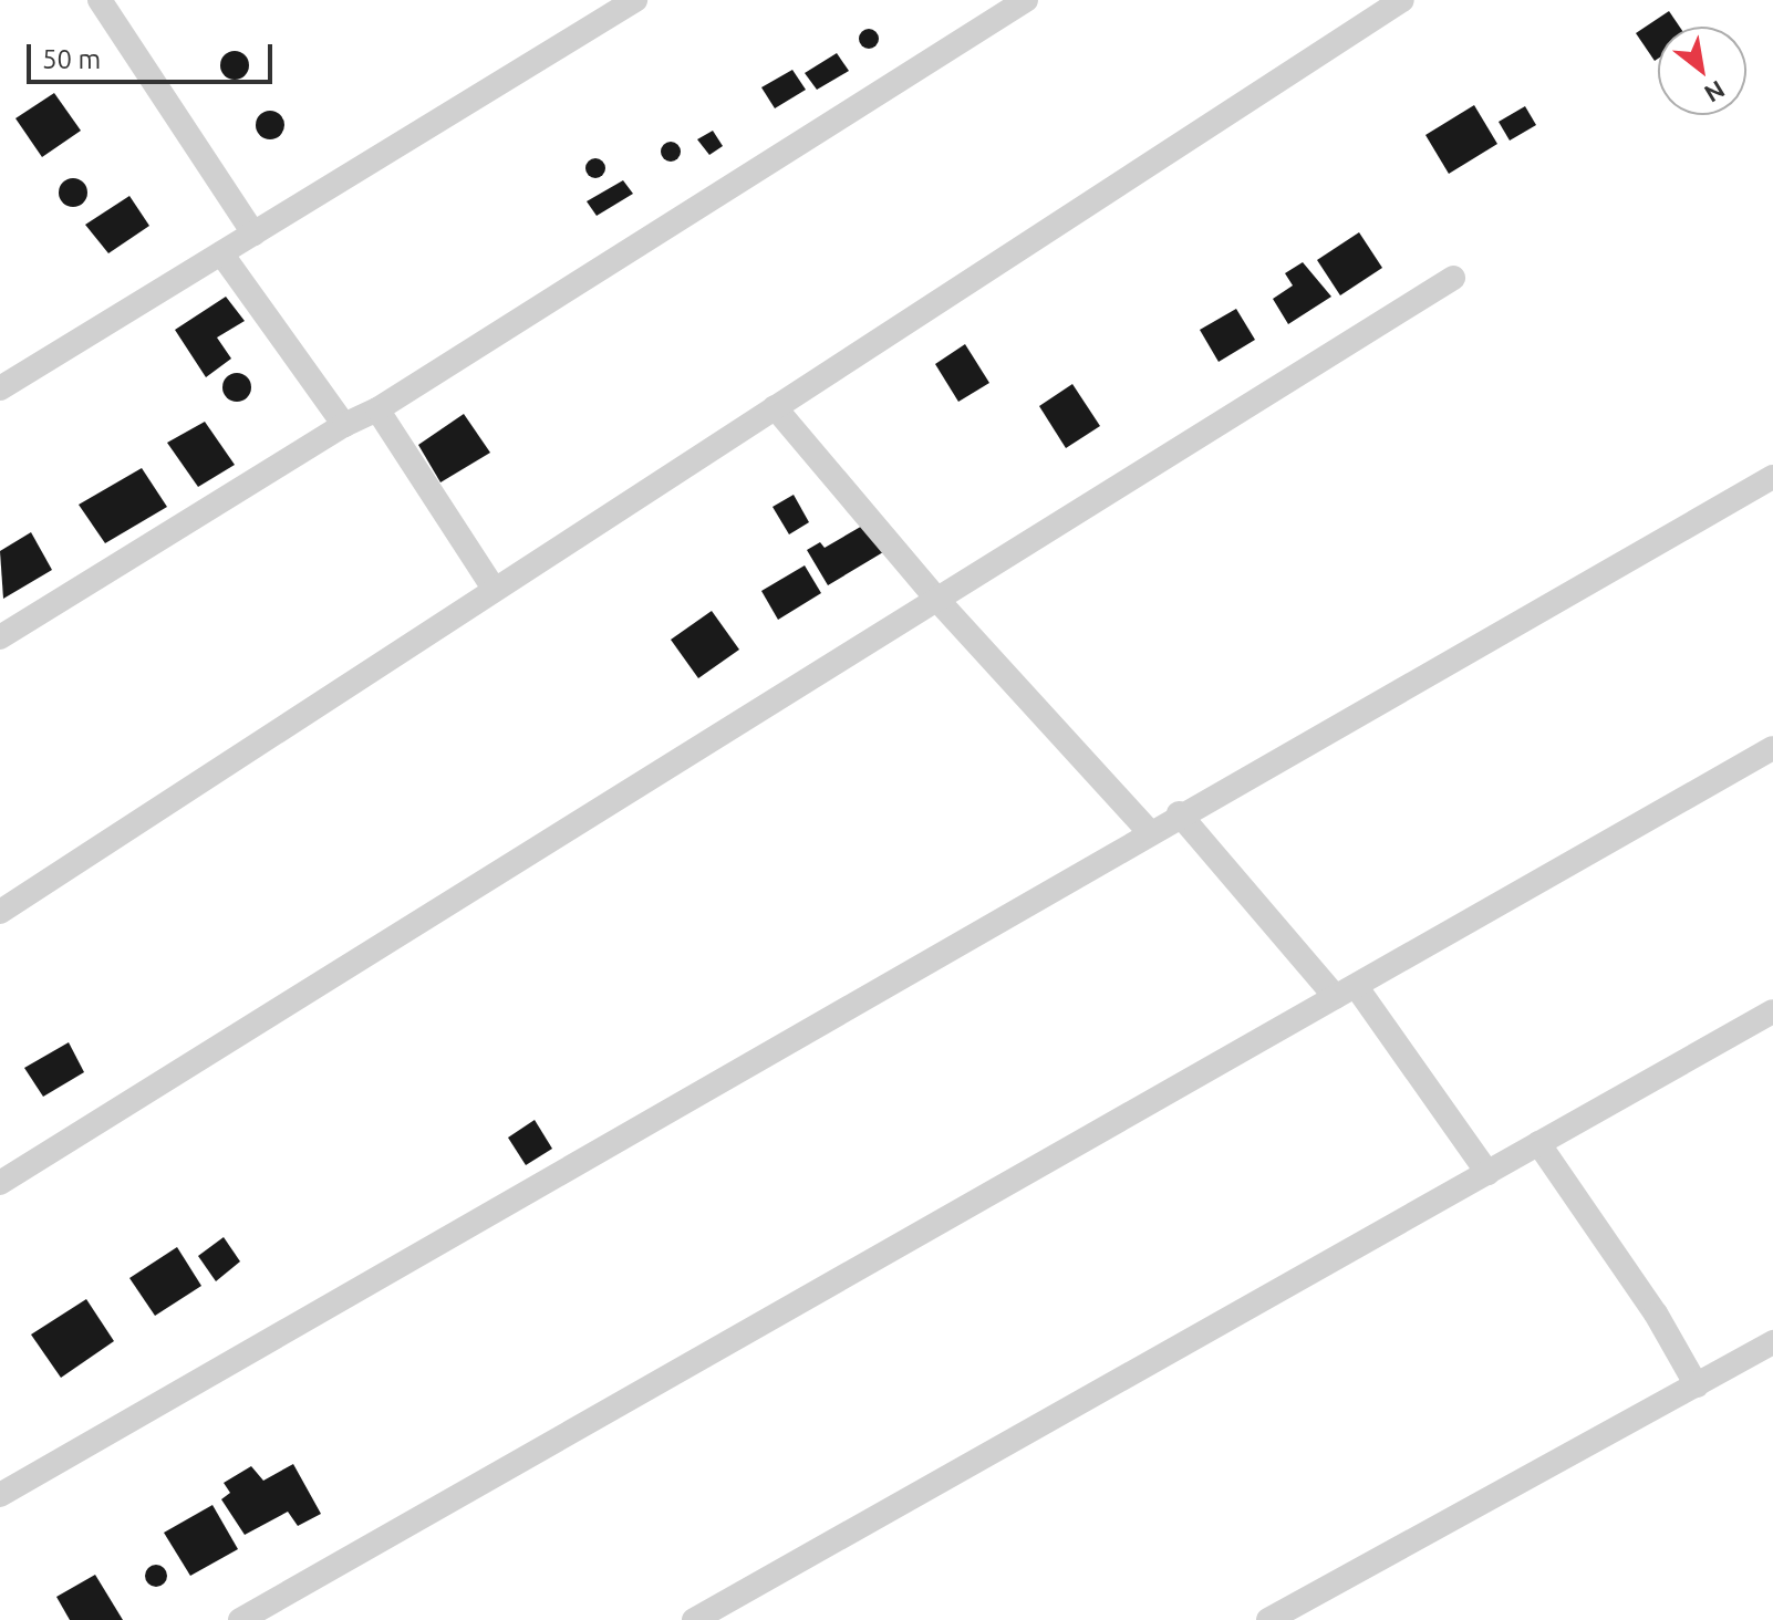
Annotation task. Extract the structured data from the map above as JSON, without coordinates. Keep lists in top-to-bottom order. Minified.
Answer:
{"scale_bar":"50 m","north":"bottom right"}
